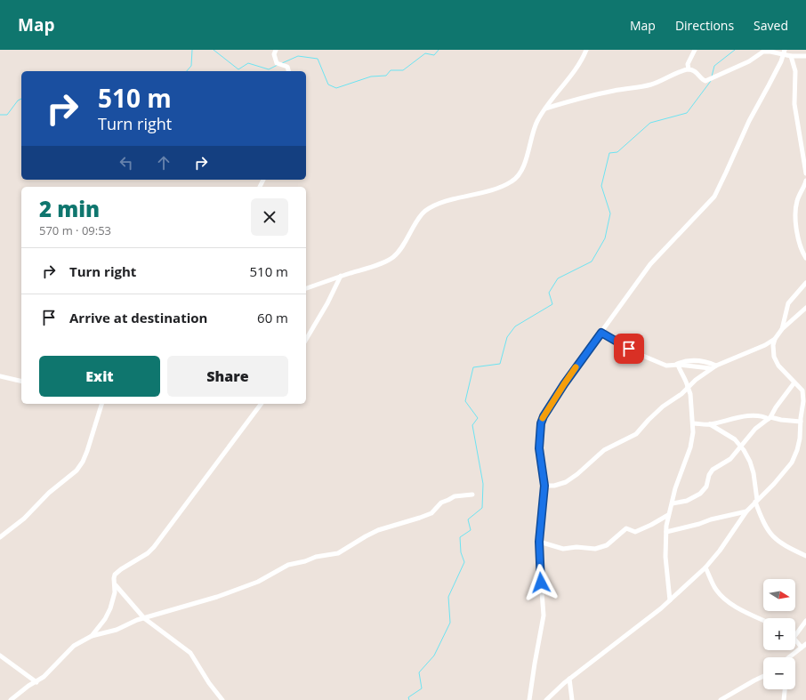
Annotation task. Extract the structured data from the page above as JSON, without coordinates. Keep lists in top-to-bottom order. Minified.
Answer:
{"north":"right","page":{"header":"Map","nav":["Map","Directions","Saved"],"turn":["510 m","Turn right"],"heading":["2 min","570 m · 09:53"],"list":[{"name":"Turn right","value":"510 m"},{"name":"Arrive at destination","value":"60 m"}],"buttons":["Exit","Share"],"map_buttons":["+","−"]}}
